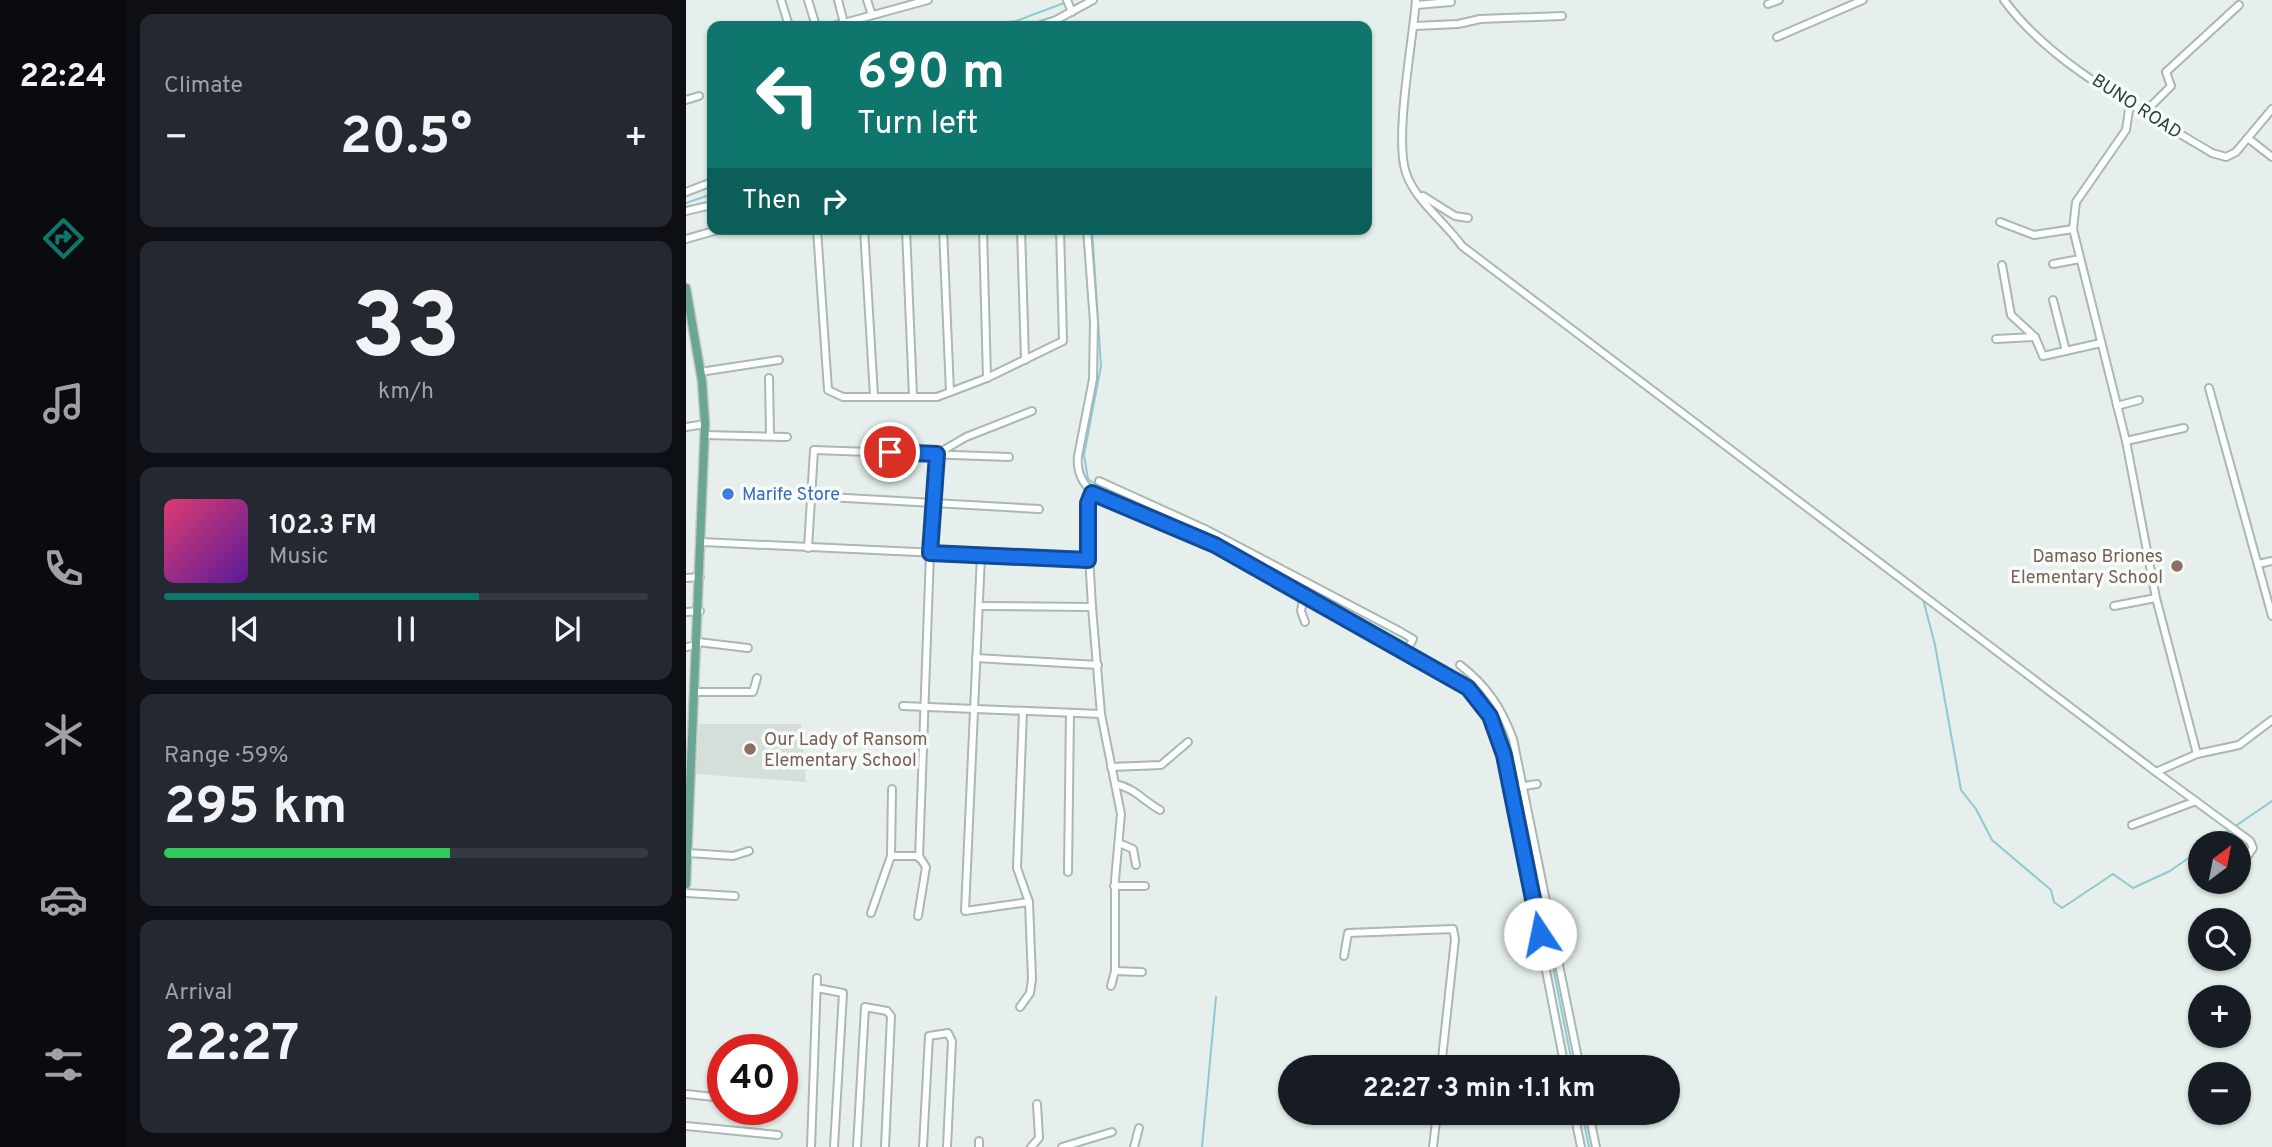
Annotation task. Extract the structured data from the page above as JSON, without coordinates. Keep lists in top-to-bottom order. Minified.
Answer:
{"streets":{"street":["BUNO ROAD"]},"places":["Marife Store","Damaso Briones Elementary School","Our Lady of Ransom Elementary School"],"north":"top right","page":{"tabs":"22:24","tile":["Climate",["33","km/h"],["Range · 59%","295 km"],["Arrival","22:27"]],"turn":["690 m","Turn left"],"heat":["−","20.5°","+"],"then":"Then","song":["102.3 FM","Music"],"map_buttons":["+","−"],"limit":"40","trip":"22:27 · 3 min · 1.1 km"}}
